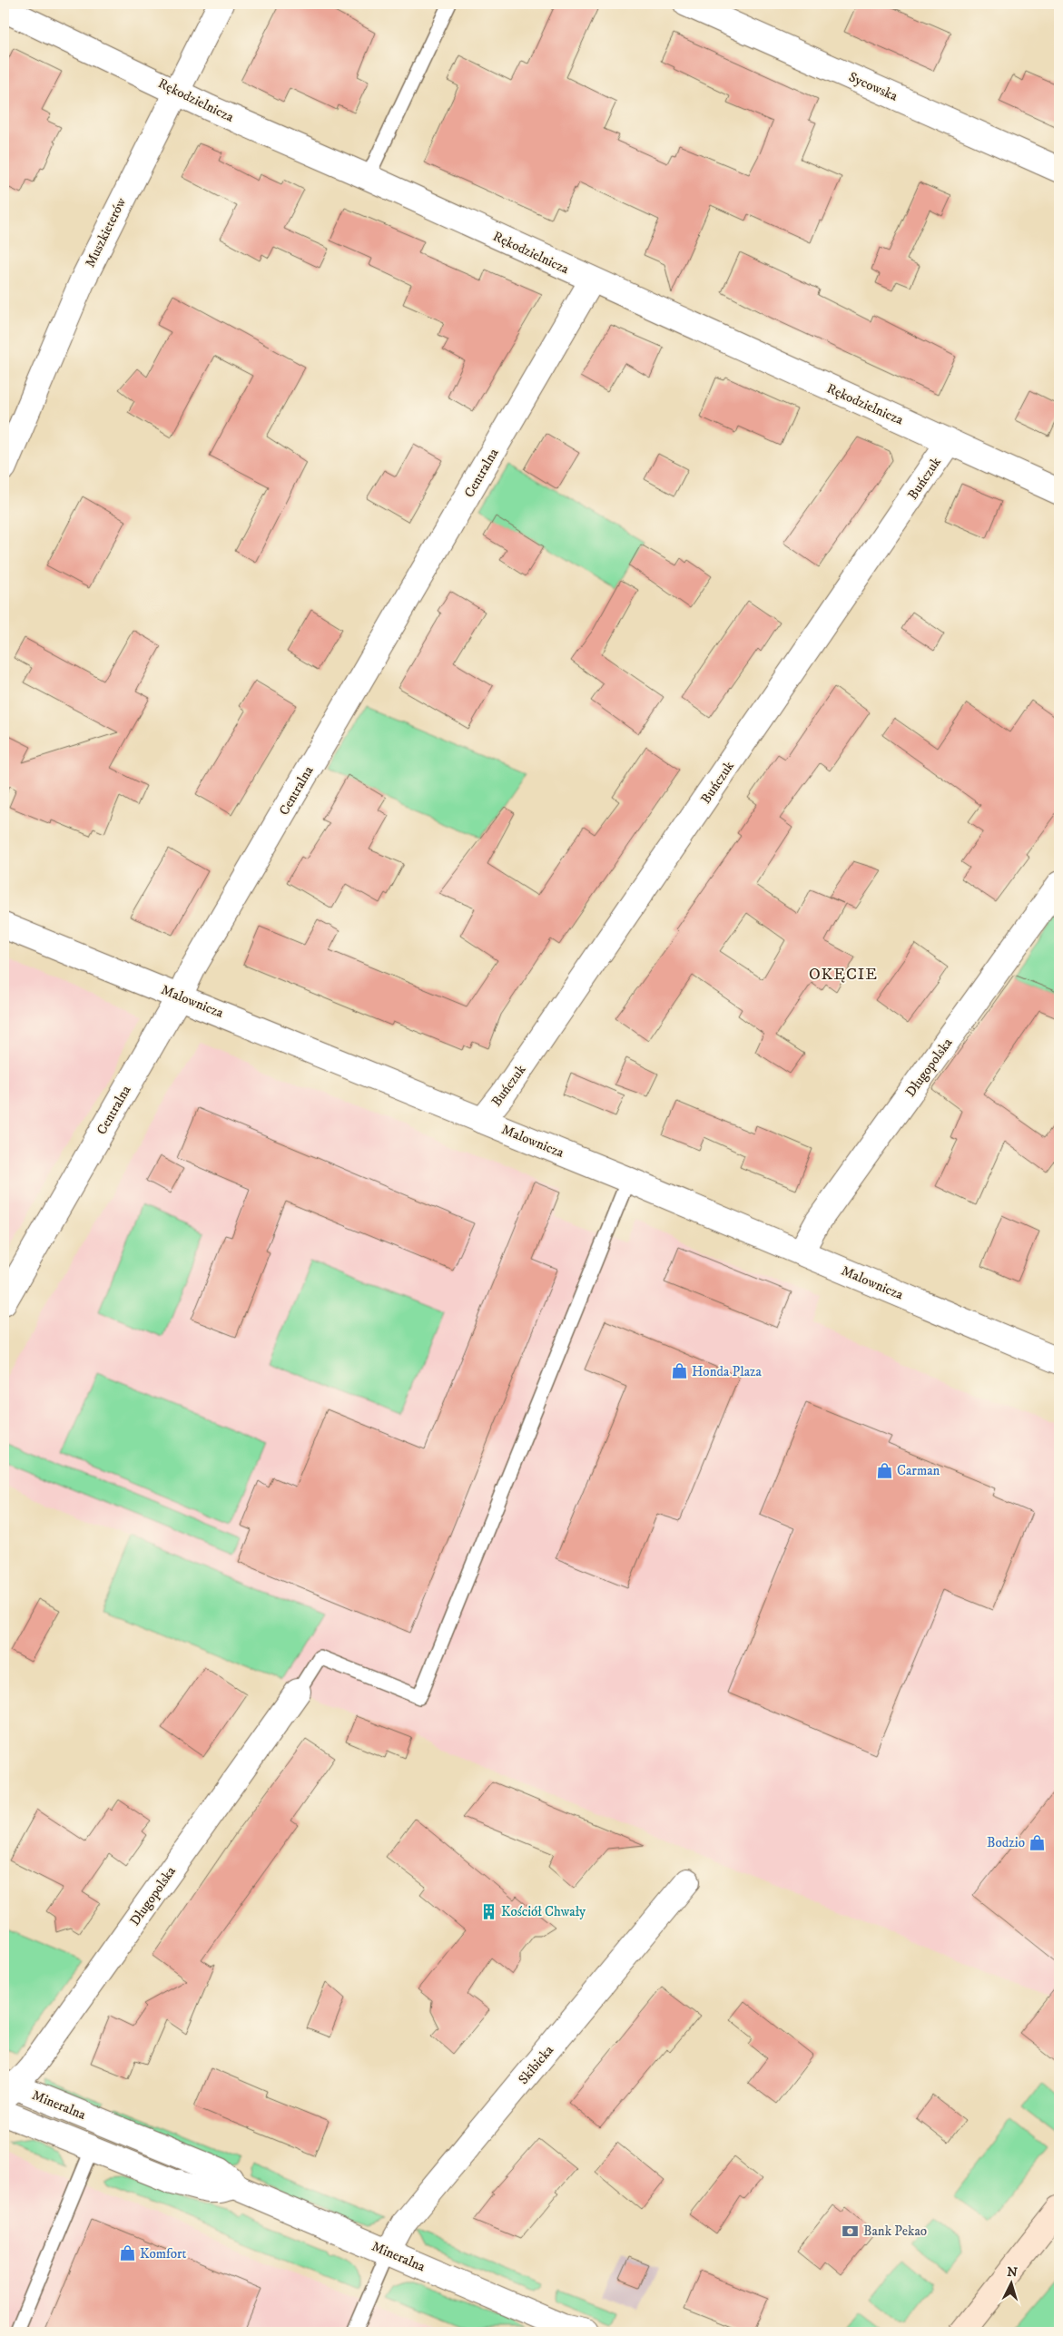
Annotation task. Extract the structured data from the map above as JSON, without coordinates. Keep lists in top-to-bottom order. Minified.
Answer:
{"streets":{"street":["Sycowska","Rękodzielnicza","Muszkieterów","Centralna","Buńczuk","Malownicza","Długopolska","Skibicka","Mineralna"]},"crossings":[["Rękodzielnicza","Muszkieterów"],["Rękodzielnicza","Centralna"],["Rękodzielnicza","Buńczuk"],["Centralna","Malownicza"],["Buńczuk","Malownicza"],["Malownicza","Długopolska"],["Długopolska","Mineralna"],["Skibicka","Mineralna"]],"districts":["OKĘCIE"],"places":{"shop":["Honda Plaza","Carman","Bodzio","Komfort"],"building":["Kościół Chwały"],"bank":["Bank Pekao"]},"north":"top"}
